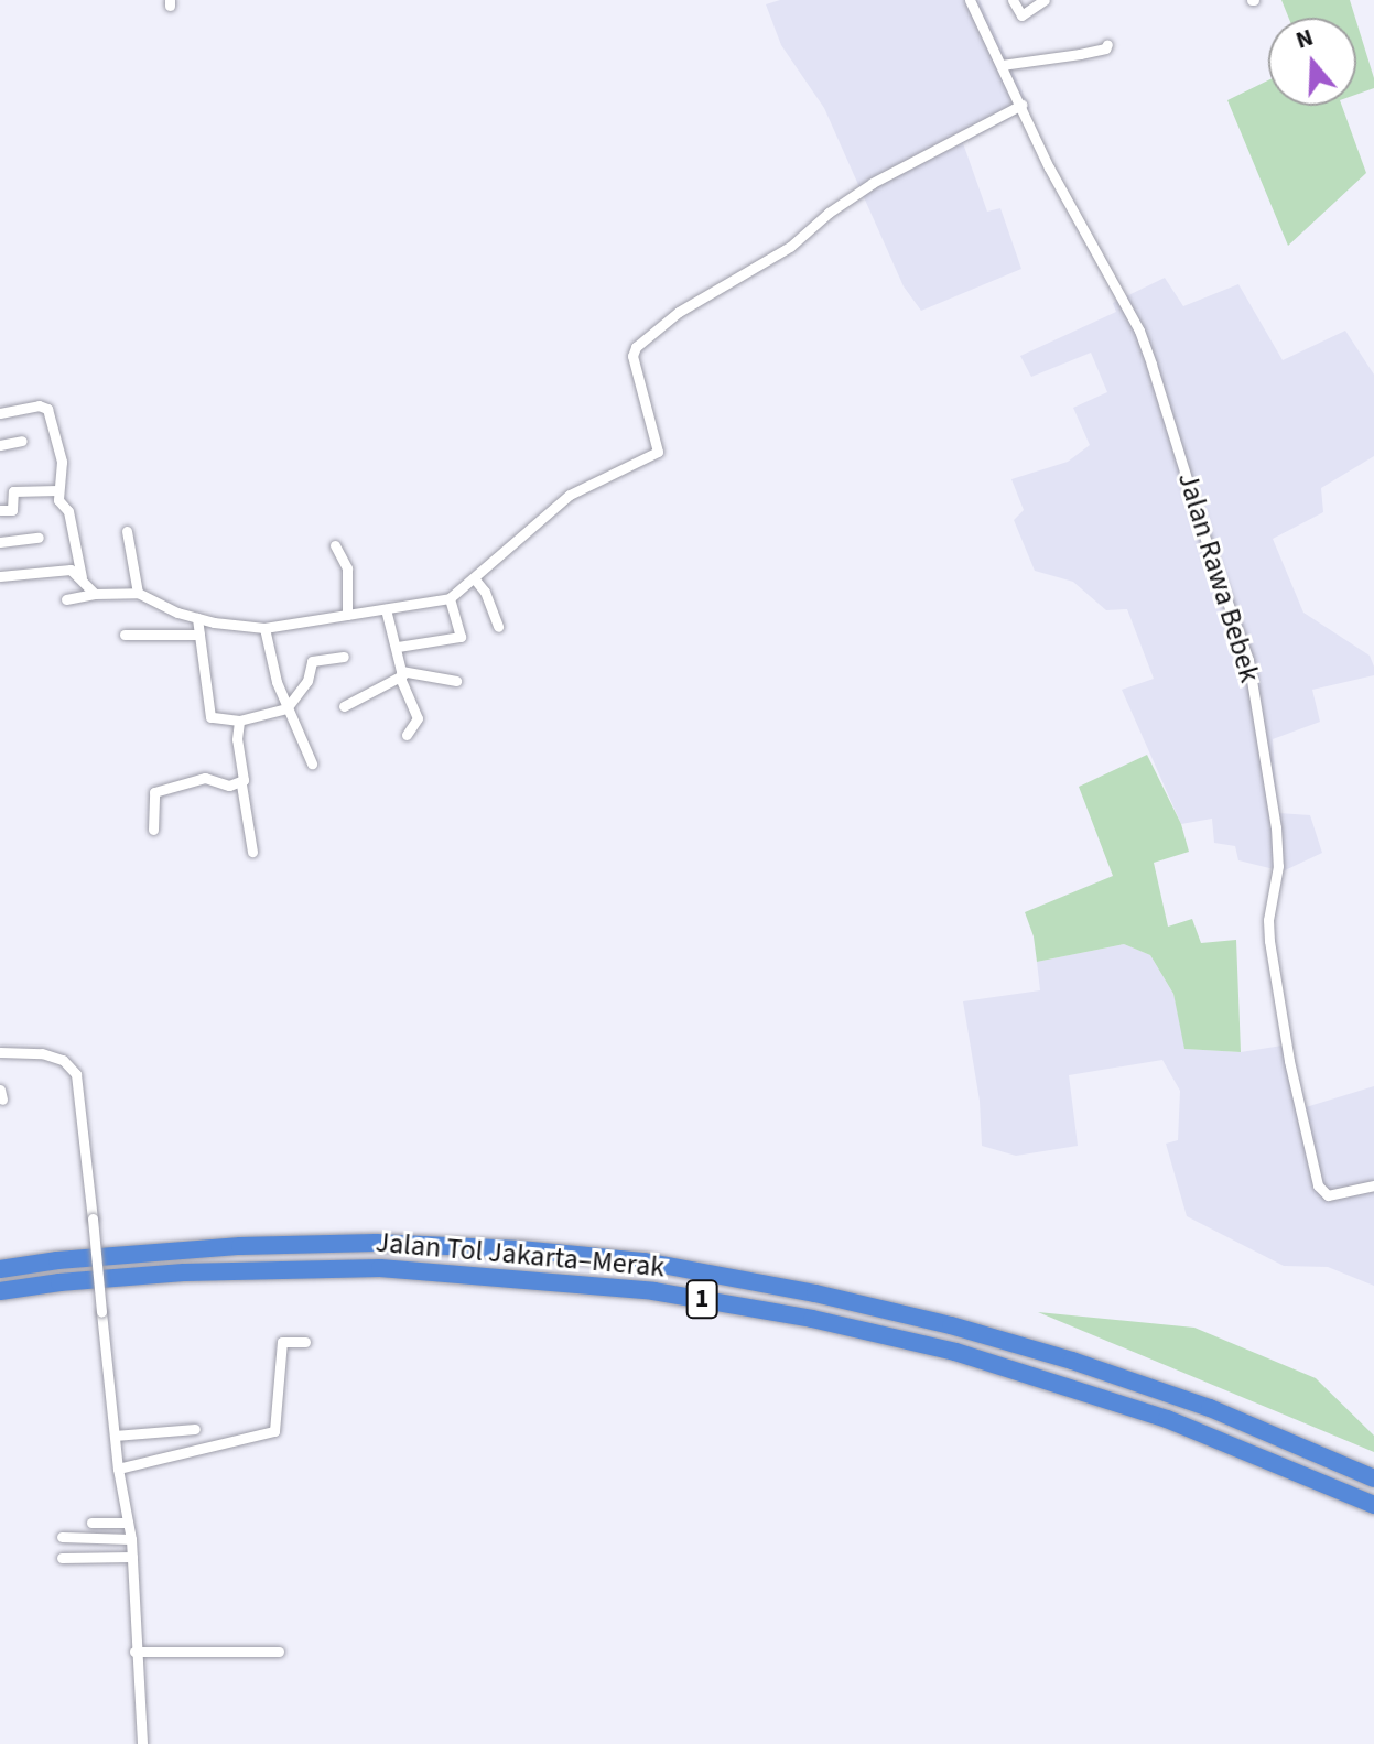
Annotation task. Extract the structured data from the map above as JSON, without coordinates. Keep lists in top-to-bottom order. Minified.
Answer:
{"streets":{"highway":["Jalan Tol Jakarta–Merak","1"],"street":["Jalan Rawa Bebek"]},"north":"top"}
